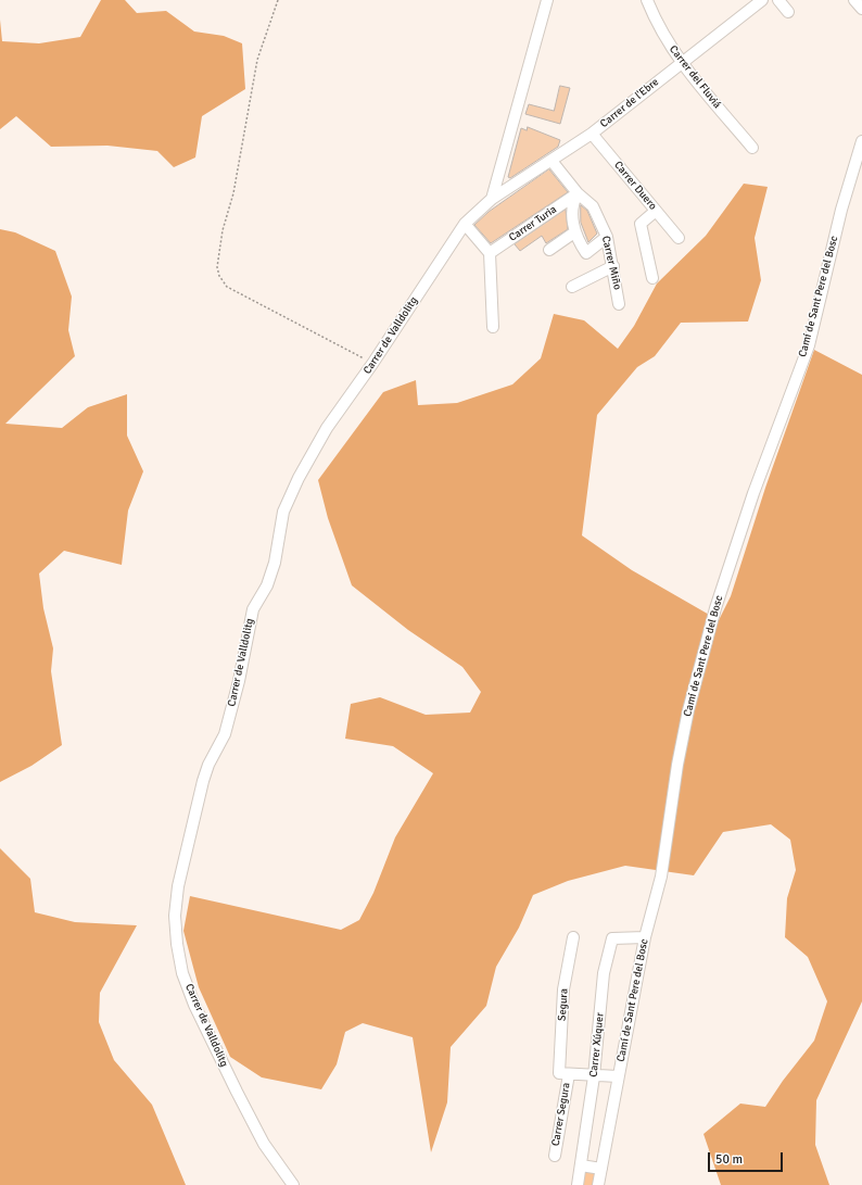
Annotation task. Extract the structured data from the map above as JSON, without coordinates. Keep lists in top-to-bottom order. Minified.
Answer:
{"streets":{"street":["Carrer del Fluviá","Carrer de l'Ebre","Carrer Duero","Carrer Turia","Carrer Miño","Camí de Sant Pere del Bosc","Carrer de Valldolitg","Segura","Carrer Xúquer","Carrer Segura"]},"crossings":[["Carrer del Fluviá","Carrer de l'Ebre"],["Carrer de l'Ebre","Carrer Duero"],["Carrer de l'Ebre","Carrer Miño"],["Carrer de l'Ebre","Carrer de Valldolitg"],["Carrer Turia","Carrer Miño"],["Camí de Sant Pere del Bosc","Carrer Xúquer"],["Segura","Carrer Segura"]],"scale_bar":"50 m"}
